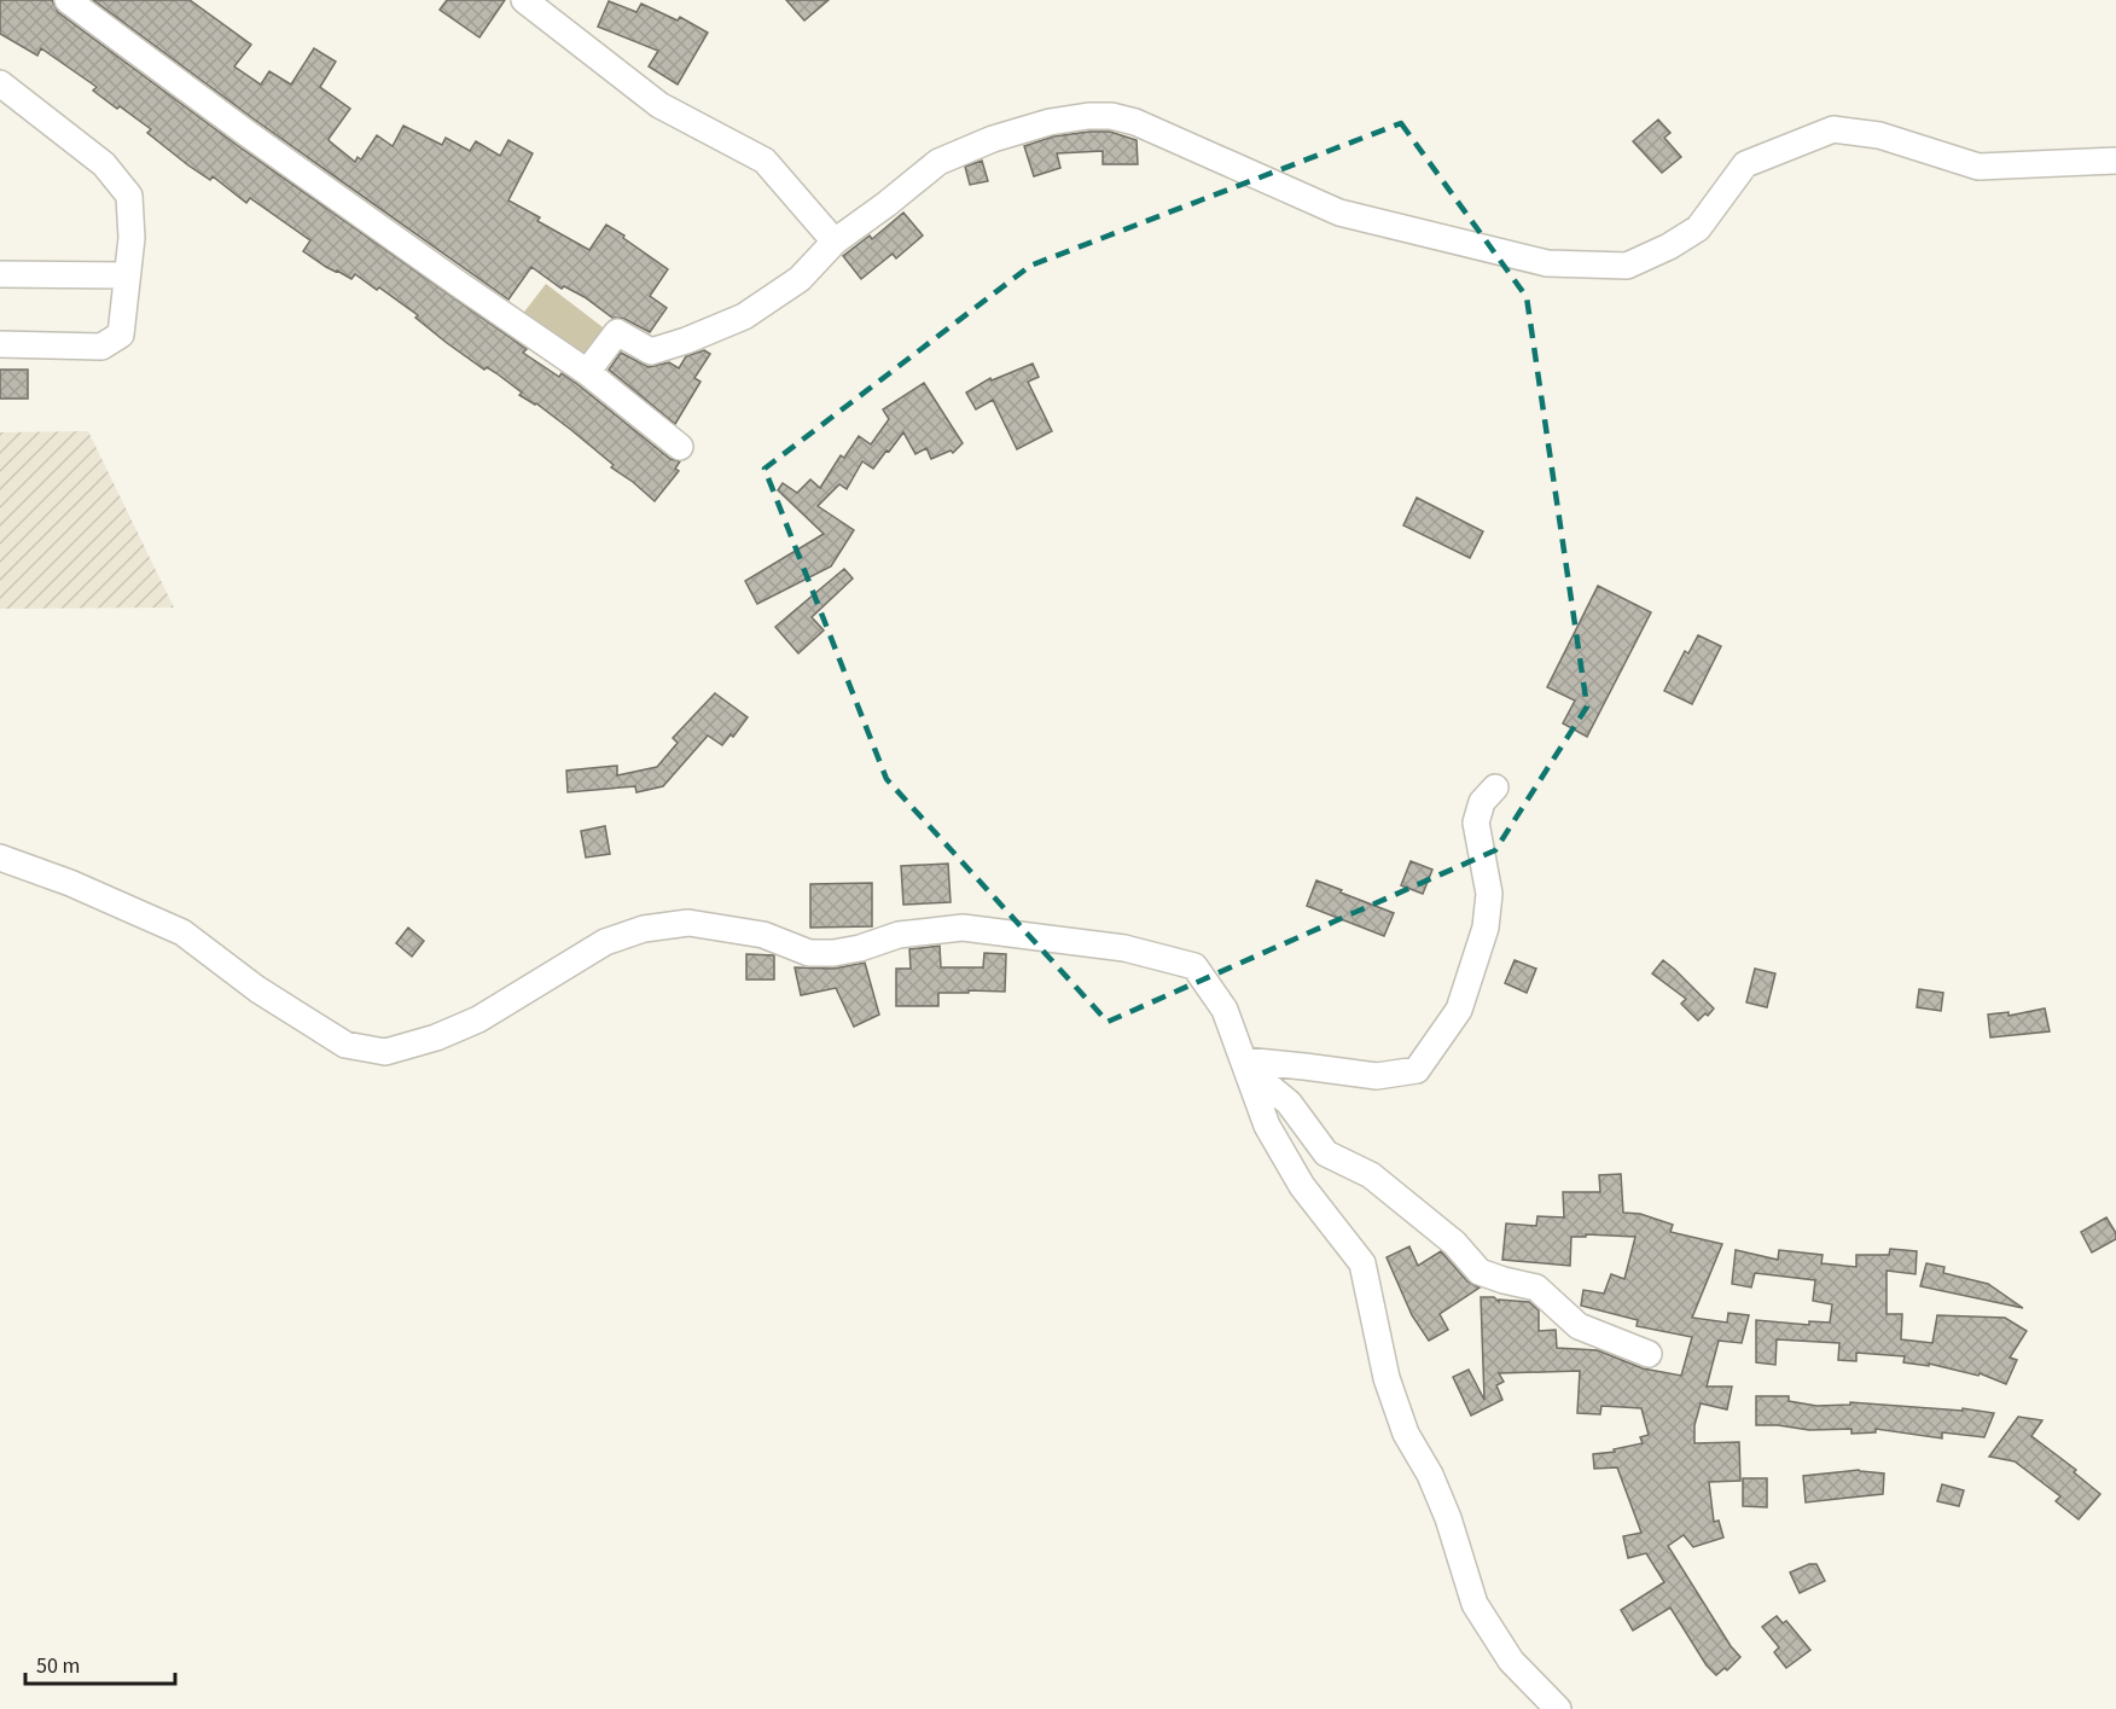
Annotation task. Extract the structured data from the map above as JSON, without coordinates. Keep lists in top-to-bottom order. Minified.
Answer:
{"scale_bar":"50 m"}
